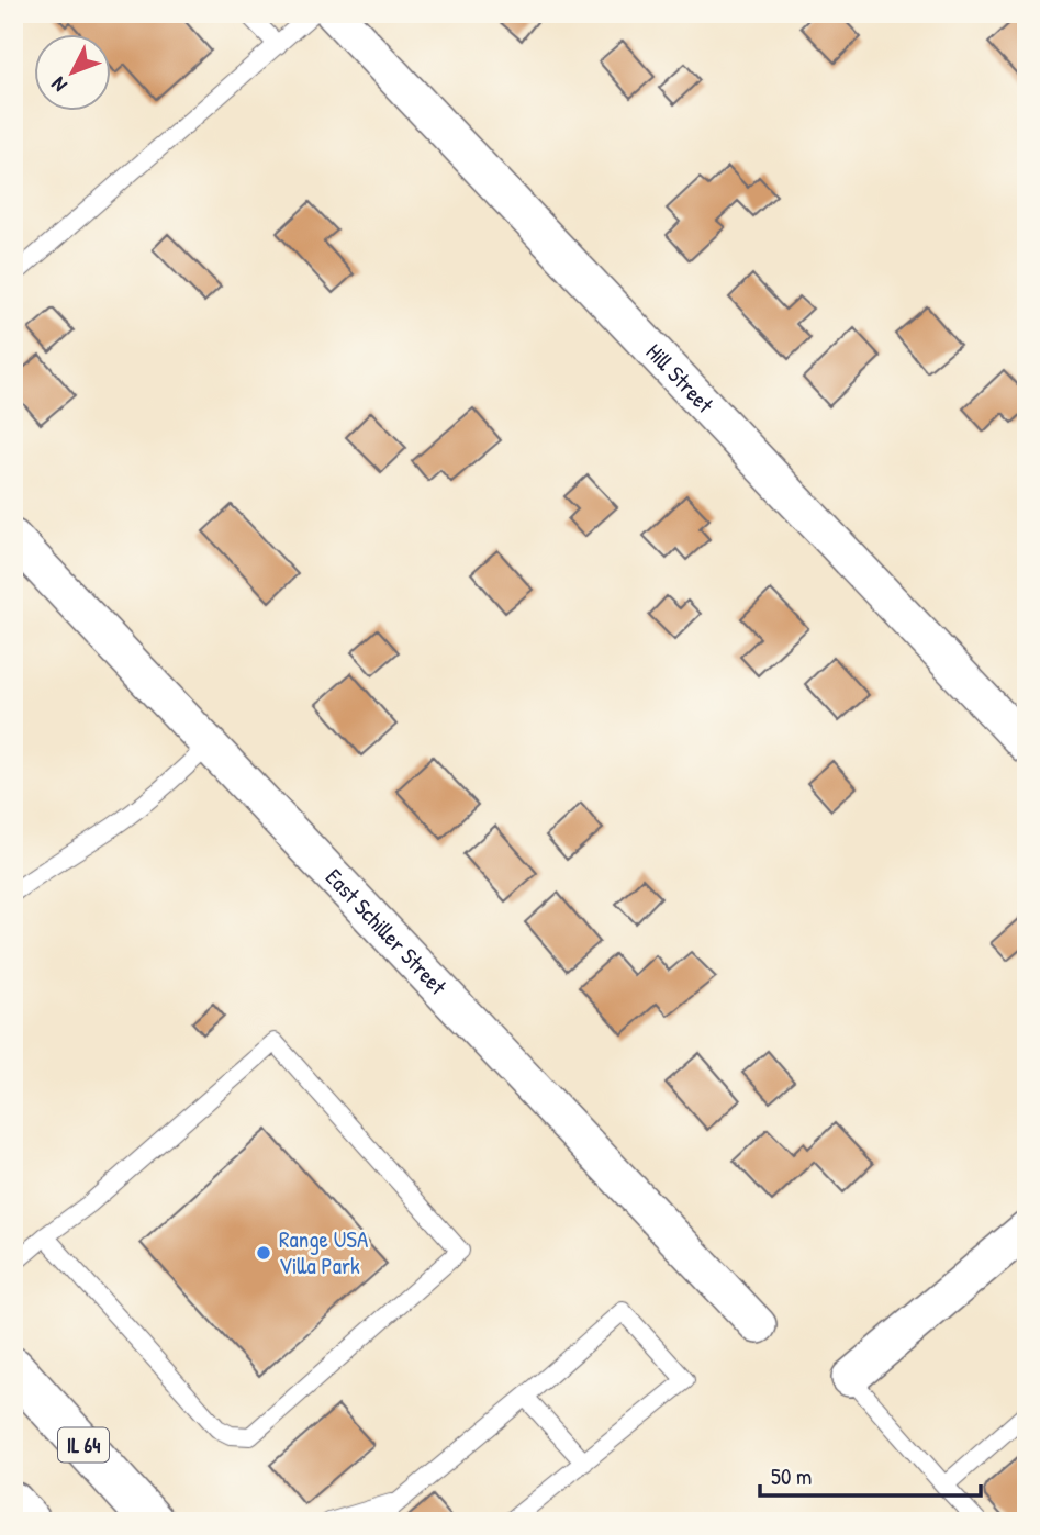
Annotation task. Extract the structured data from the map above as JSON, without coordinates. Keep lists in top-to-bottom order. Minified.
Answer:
{"streets":{"main road":["IL 64"],"street":["Hill Street","East Schiller Street"]},"places":["Range USA Villa Park"],"scale_bar":"50 m","north":"bottom left"}
